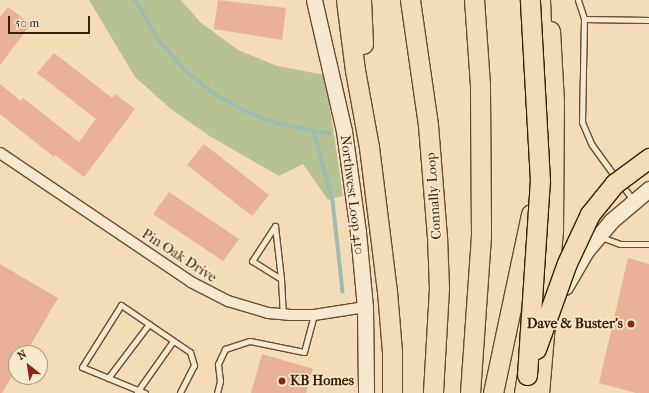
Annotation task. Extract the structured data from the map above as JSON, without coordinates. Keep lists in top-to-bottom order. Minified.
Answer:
{"streets":{"highway":["Connally Loop"],"main road":["Northwest Loop 410"],"street":["Pin Oak Drive"]},"crossings":[["Northwest Loop 410","Pin Oak Drive"]],"places":["Dave & Buster's","KB Homes"],"scale_bar":"50 m","north":"top left"}
